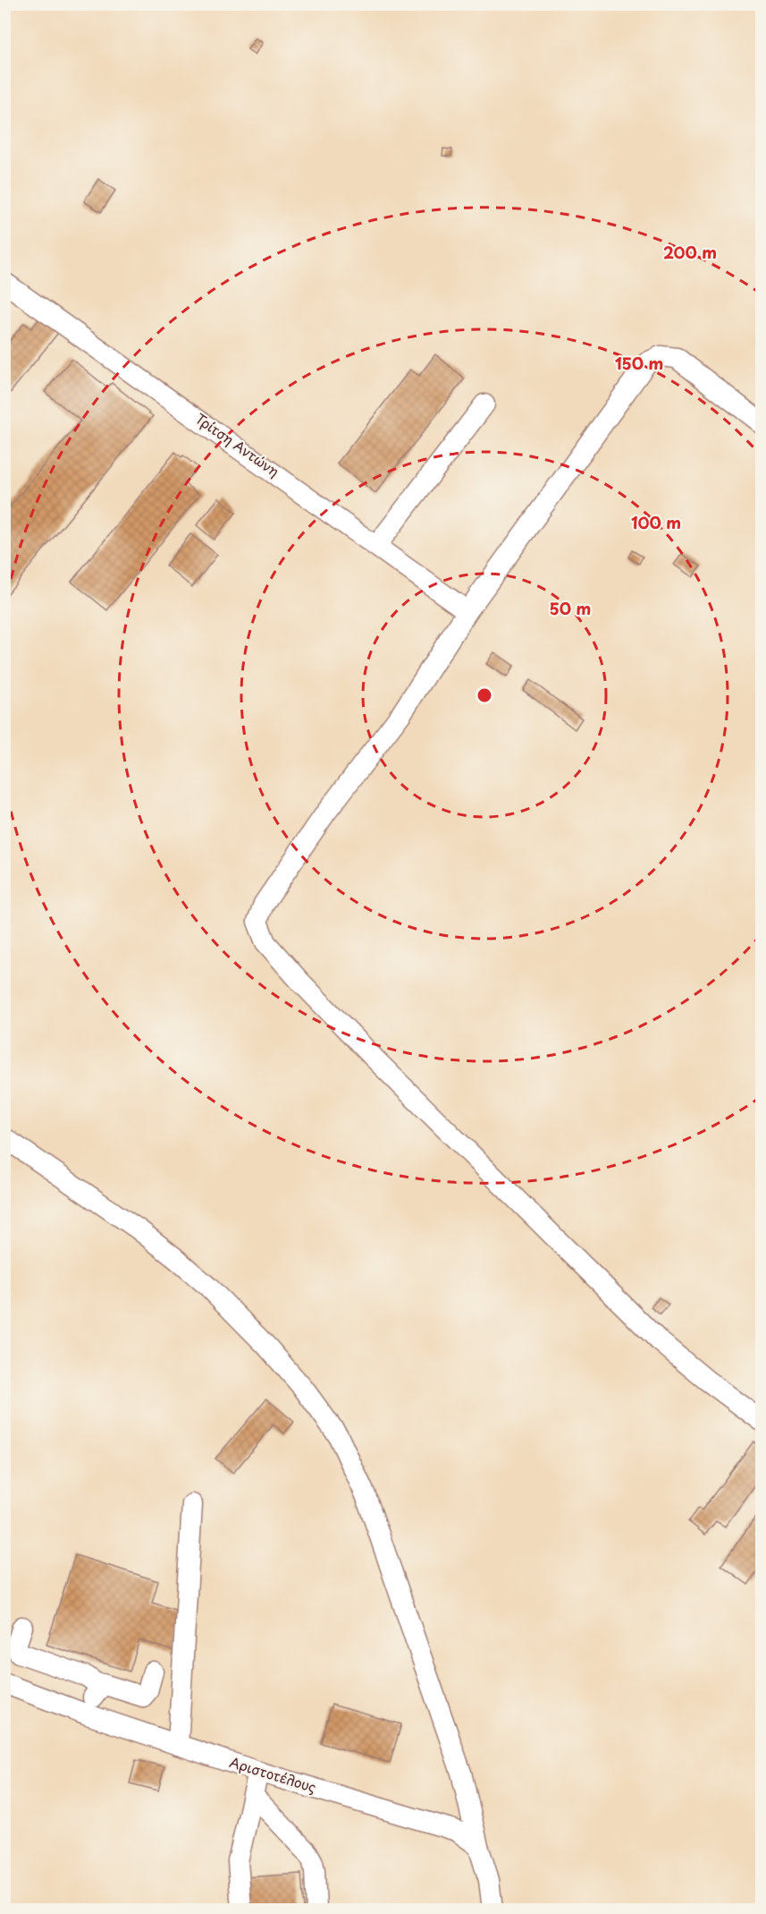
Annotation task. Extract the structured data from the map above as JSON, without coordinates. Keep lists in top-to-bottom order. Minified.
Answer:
{"streets":{"street":["Τρίτση Αντώνη","Αριστοτέλους"]},"rings":["200 m","150 m","100 m","50 m"]}
